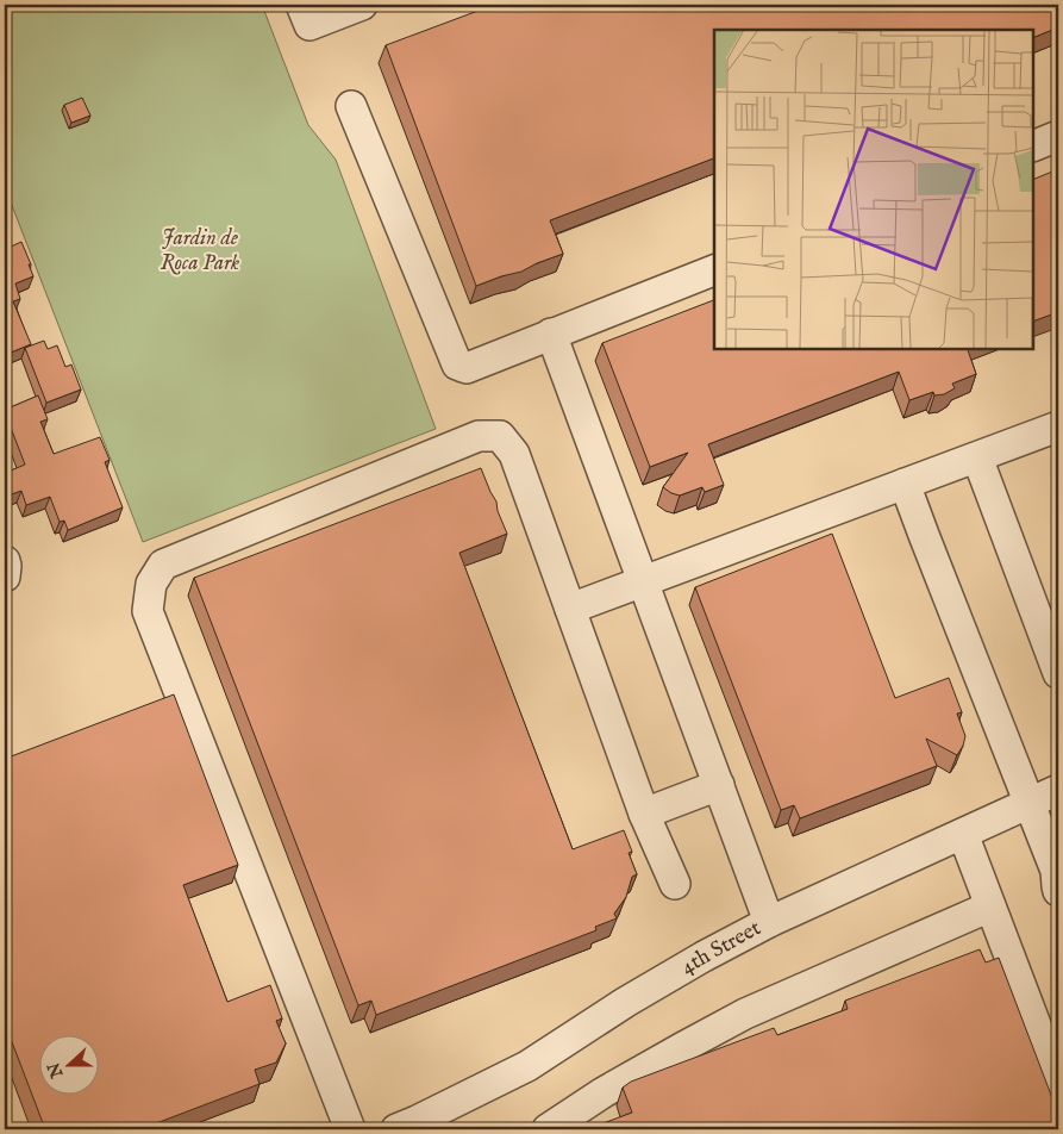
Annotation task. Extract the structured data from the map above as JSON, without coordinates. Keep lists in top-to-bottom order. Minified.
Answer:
{"streets":{"street":["4th Street"]},"parks":["Jardin de Roca Park"],"north":"left"}
